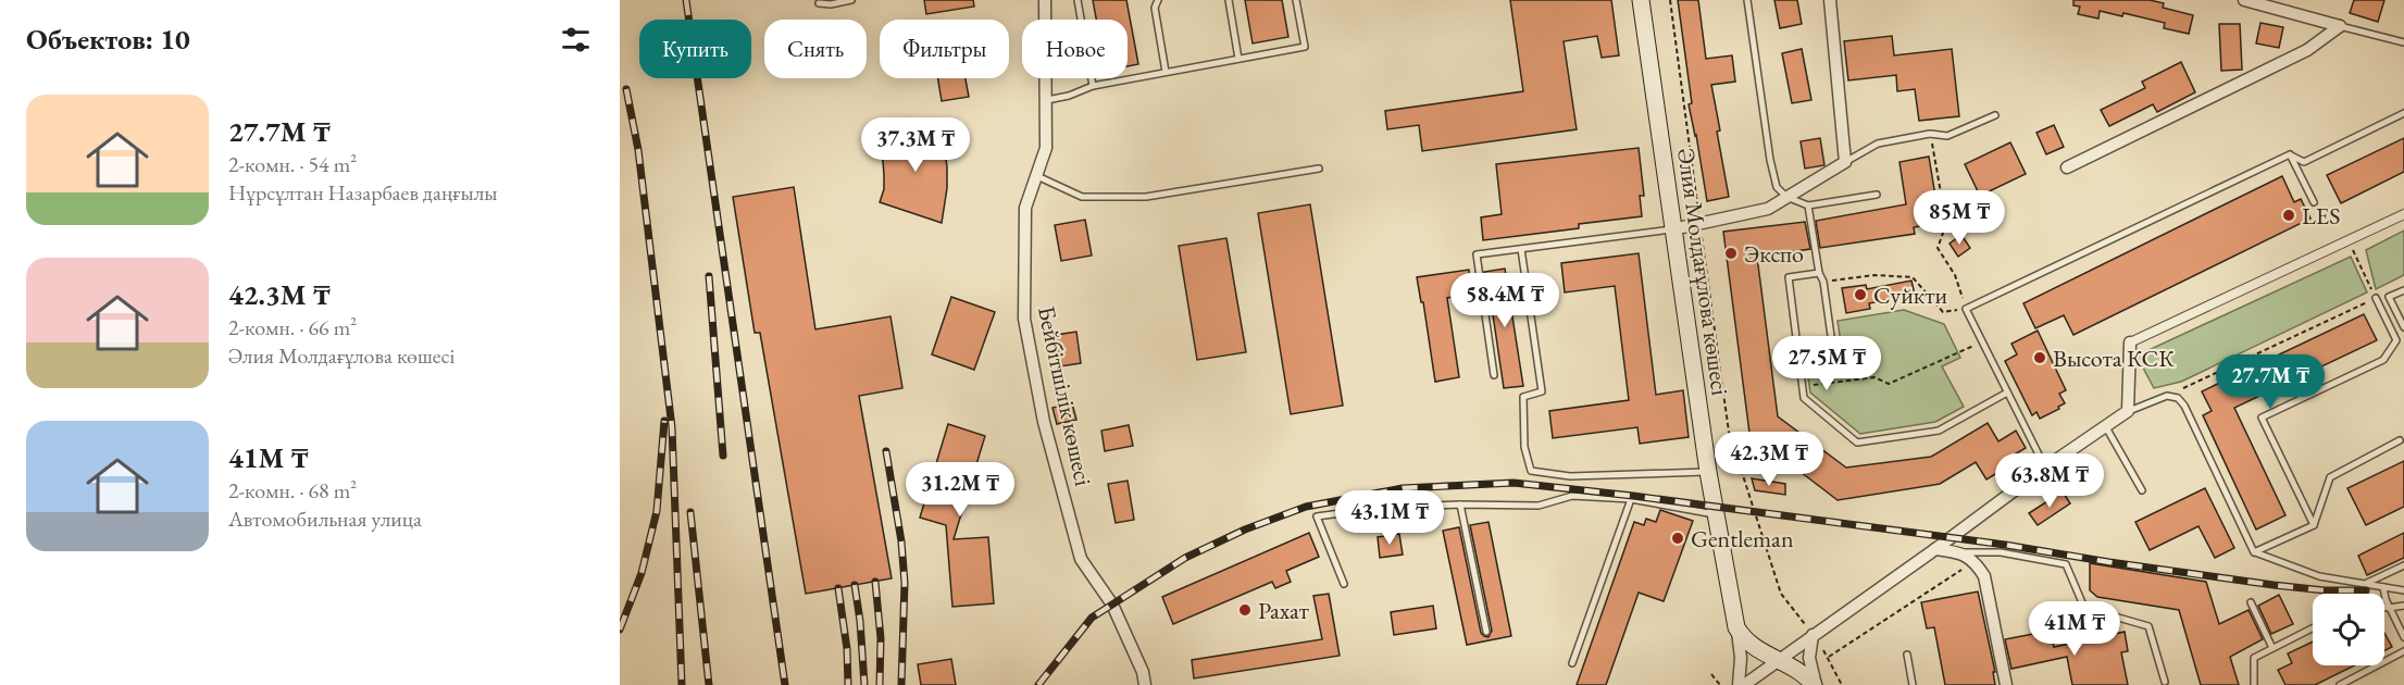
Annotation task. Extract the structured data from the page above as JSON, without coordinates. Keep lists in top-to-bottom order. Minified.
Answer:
{"streets":{"main road":["Әлия Молдағұлова көшесі"],"street":["Бейбітшілік көшесі"]},"places":["LES","Экспо","Суйкти","Высота КСК","Gentleman","Рахат"],"page":{"heading":"Объектов: 10","chip":["Купить","Снять","Фильтры","Новое"],"list":[{"name":"27.7M ₸","note":"2-комн. · 54 m² · Нұрсұлтан Назарбаев даңғылы"},{"name":"42.3M ₸","note":"2-комн. · 66 m² · Әлия Молдағұлова көшесі"},{"name":"41M ₸","note":"2-комн. · 68 m² · Автомобильная улица"}],"price":["37.3M ₸","85M ₸","58.4M ₸","27.5M ₸","27.7M ₸","42.3M ₸","63.8M ₸","31.2M ₸","43.1M ₸","41M ₸"]}}
